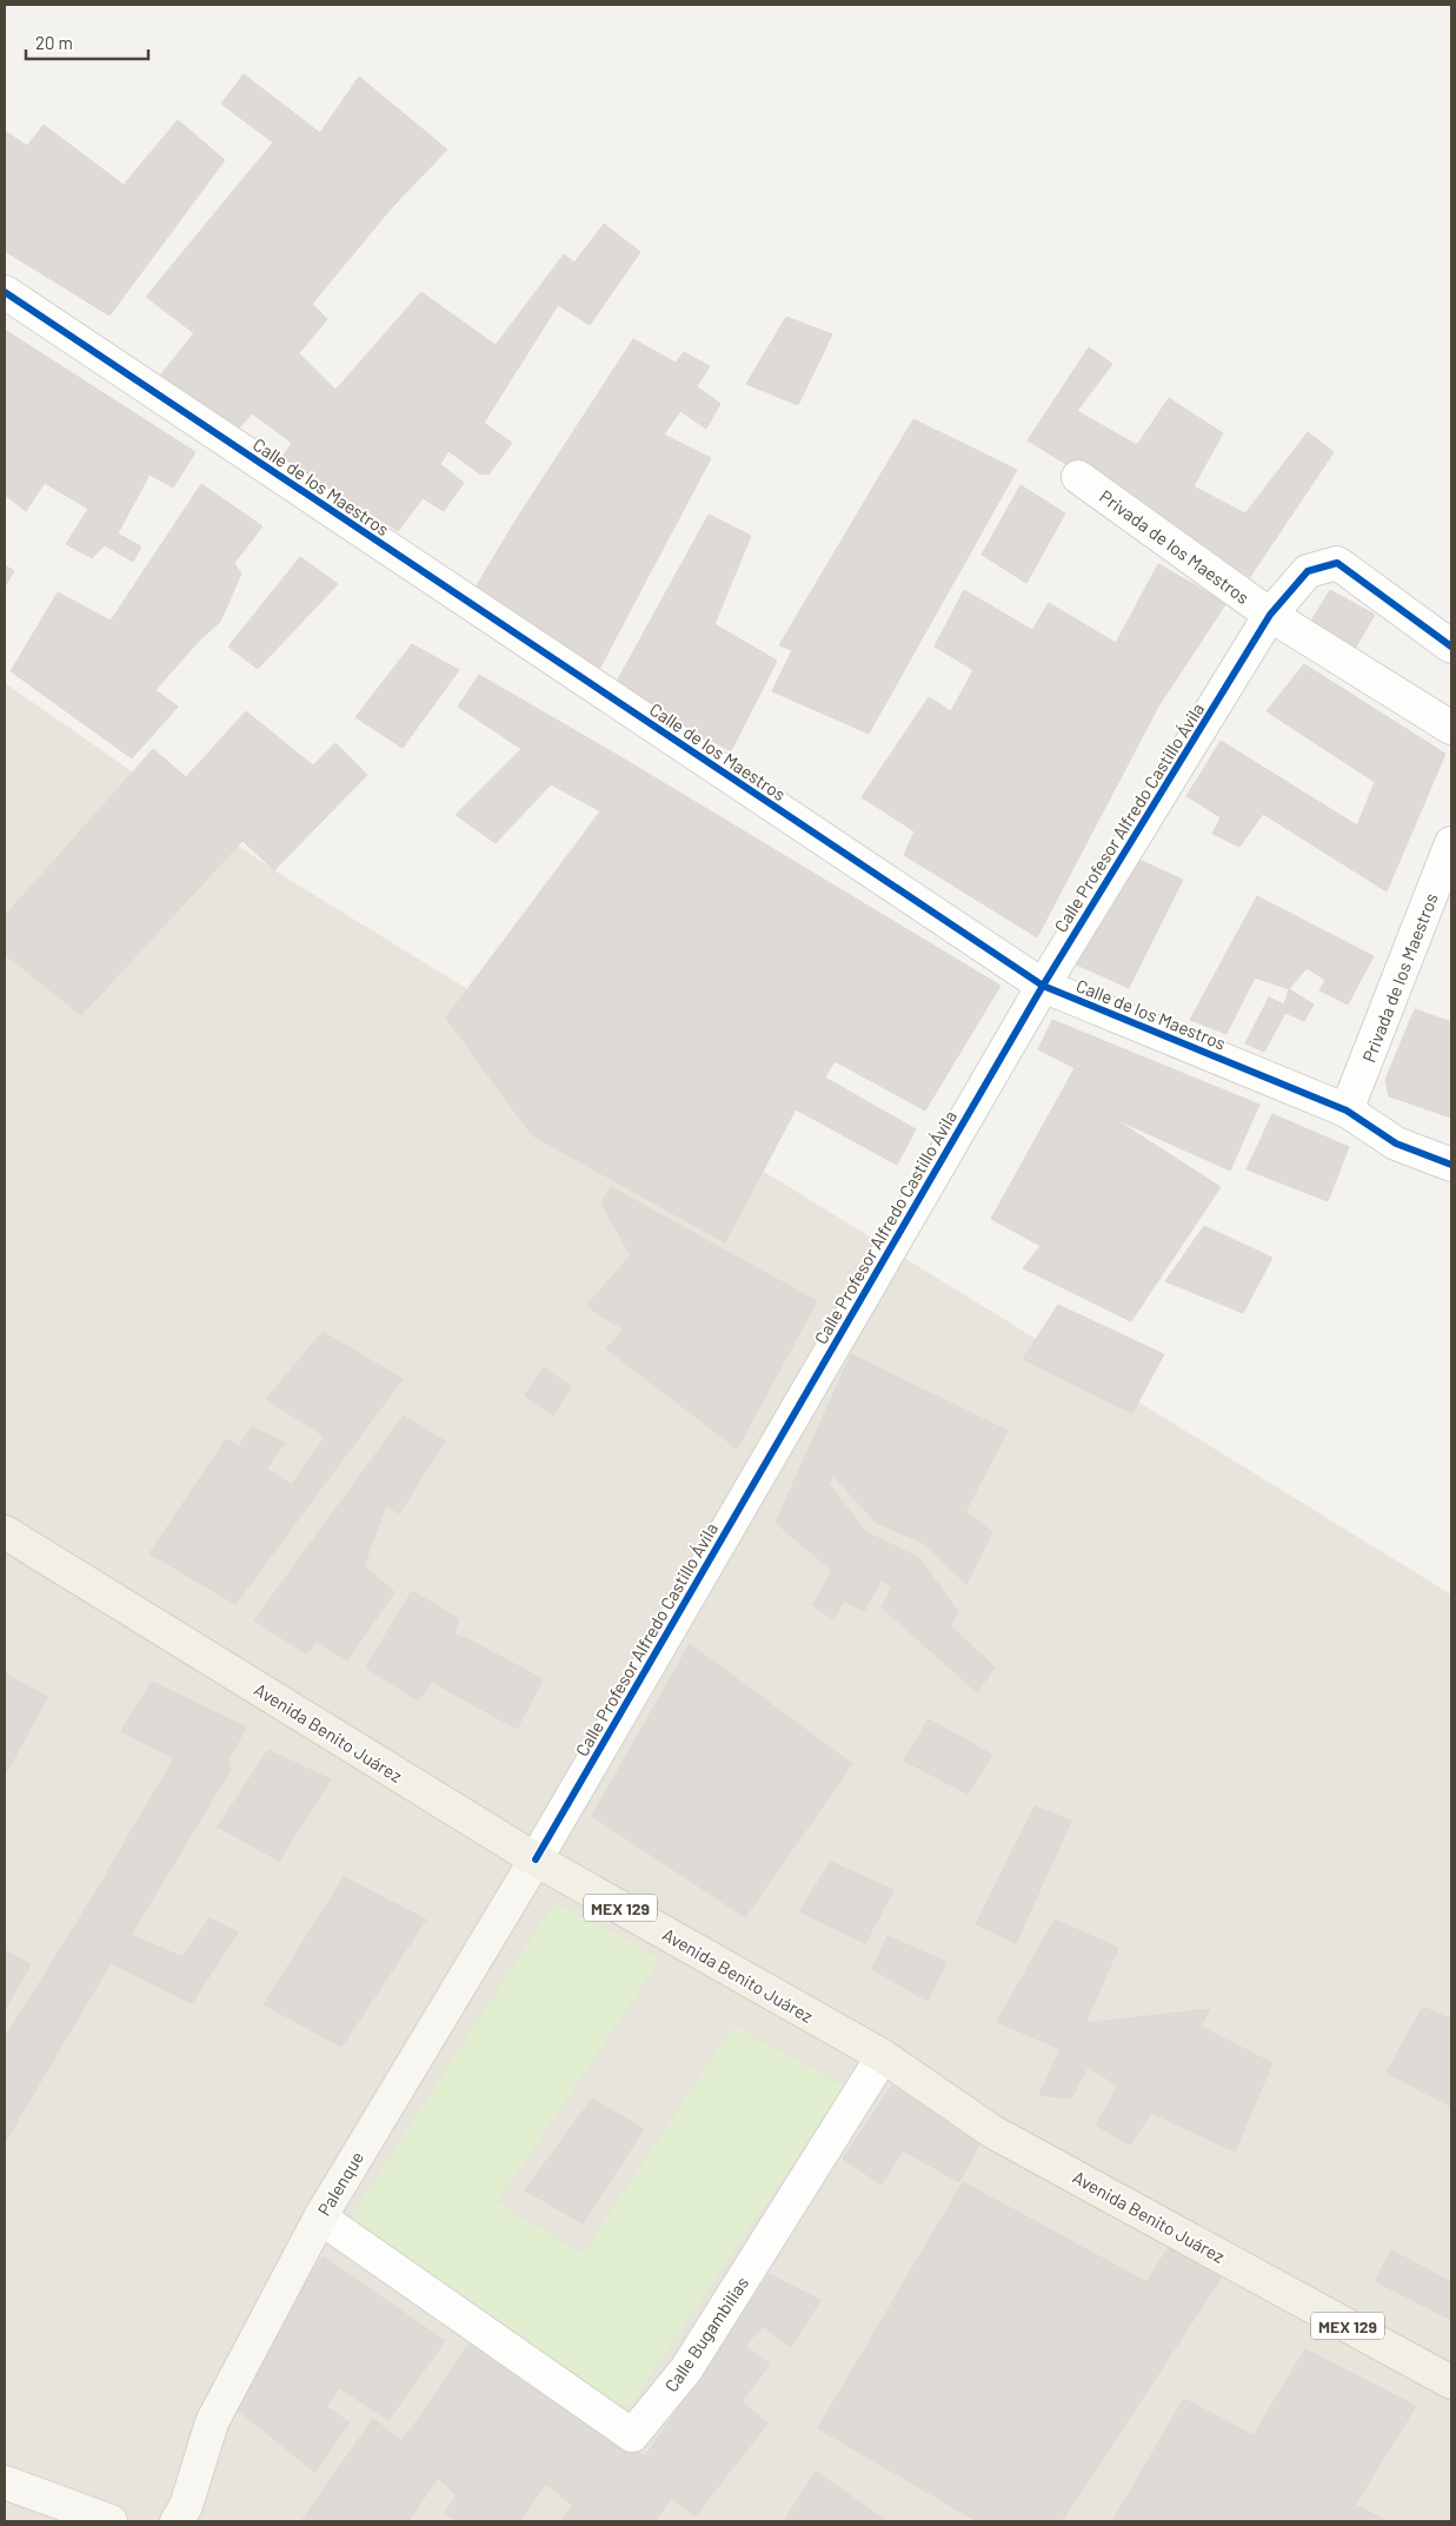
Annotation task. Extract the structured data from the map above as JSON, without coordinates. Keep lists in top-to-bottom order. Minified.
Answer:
{"streets":{"main road":["Avenida Benito Juárez","MEX 129","Palenque"],"street":["Calle de los Maestros","Privada de los Maestros","Calle Profesor Alfredo Castillo Ávila","Calle Bugambilias"]},"crossings":[["Calle de los Maestros","Privada de los Maestros"],["Calle de los Maestros","Calle Profesor Alfredo Castillo Ávila"],["Privada de los Maestros","Calle Profesor Alfredo Castillo Ávila"],["Calle Profesor Alfredo Castillo Ávila","Avenida Benito Juárez"],["Calle Profesor Alfredo Castillo Ávila","Palenque"],["Avenida Benito Juárez","Palenque"],["Avenida Benito Juárez","Calle Bugambilias"],["Palenque","Calle Bugambilias"]],"scale_bar":"20 m"}
